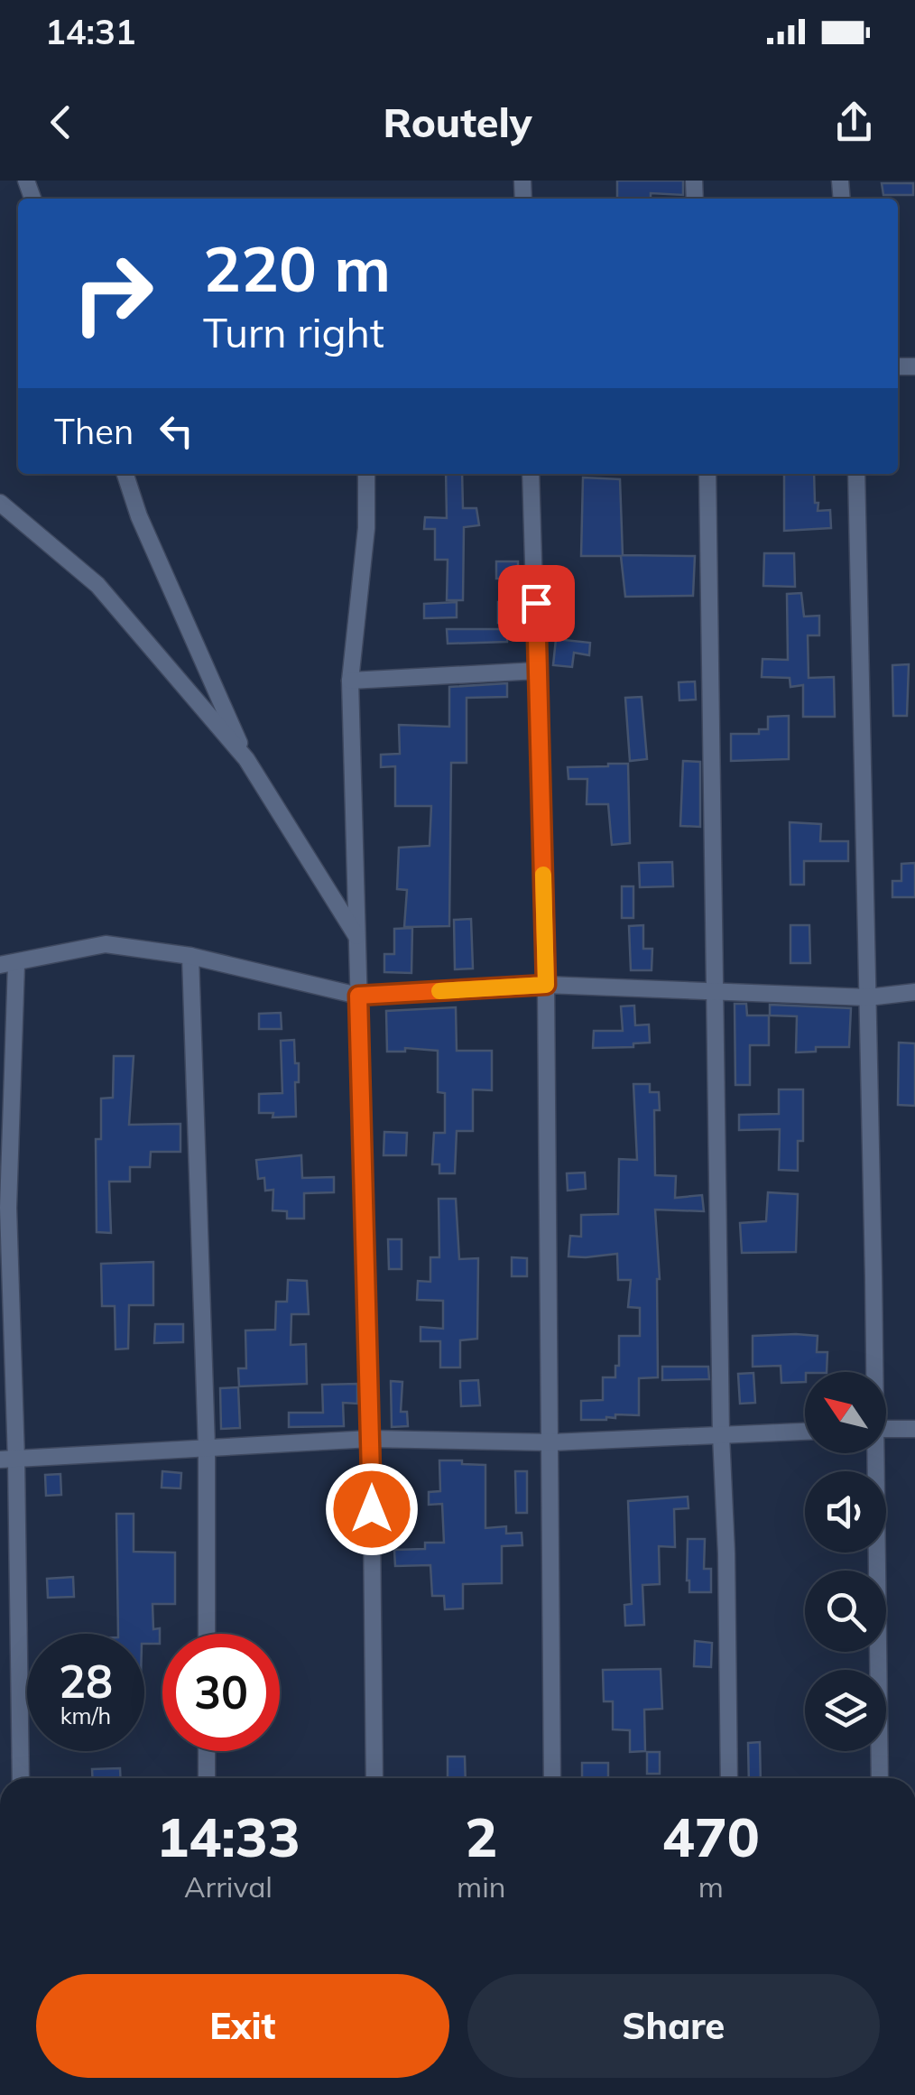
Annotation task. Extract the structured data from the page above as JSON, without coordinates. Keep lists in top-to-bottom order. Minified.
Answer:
{"north":"top left","page":{"status":"14:31","header":"Routely","turn":["220 m","Turn right"],"then":"Then","speed":"28 km/h","limit":"30","eta":["14:33","Arrival","2","min","470","m"],"buttons":["Exit","Share"]}}
